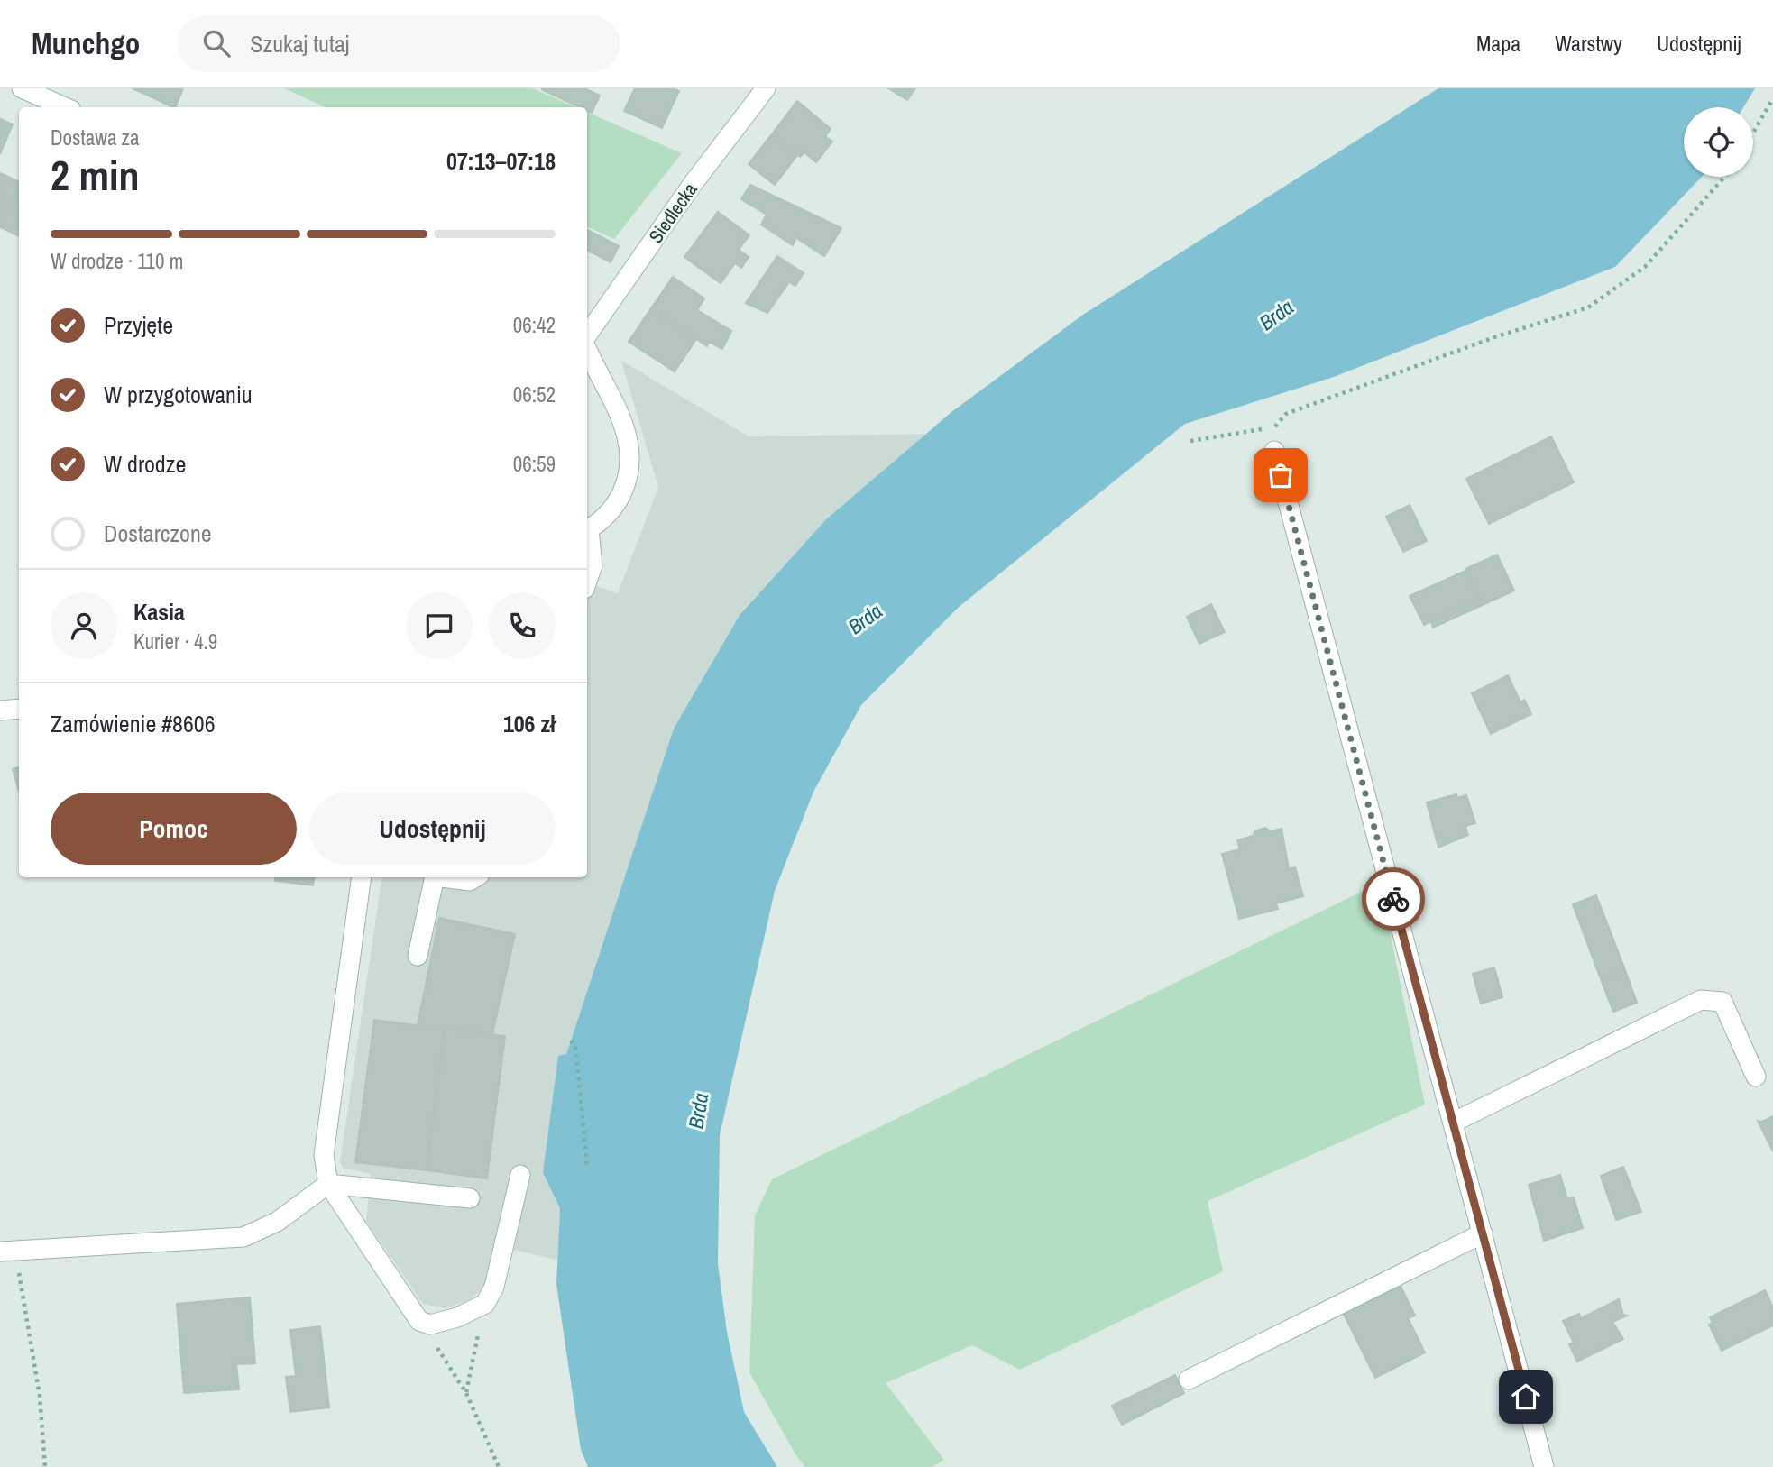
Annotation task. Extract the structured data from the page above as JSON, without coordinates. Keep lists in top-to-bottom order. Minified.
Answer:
{"streets":{"street":["Siedlecka"]},"water":["Brda"],"page":{"header":"Munchgo","search":"Szukaj tutaj","nav":["Mapa","Warstwy","Udostępnij"],"heading":["2 min","Dostawa za","07:13–07:18"],"panel":["Kasia","Kurier · 4.9","Zamówienie #8606","106 zł"],"bar":"W drodze · 110 m","list":[["Przyjęte","06:42"],["W przygotowaniu","06:52"],["W drodze","06:59"],"Dostarczone"],"buttons":["Pomoc","Udostępnij"]}}
